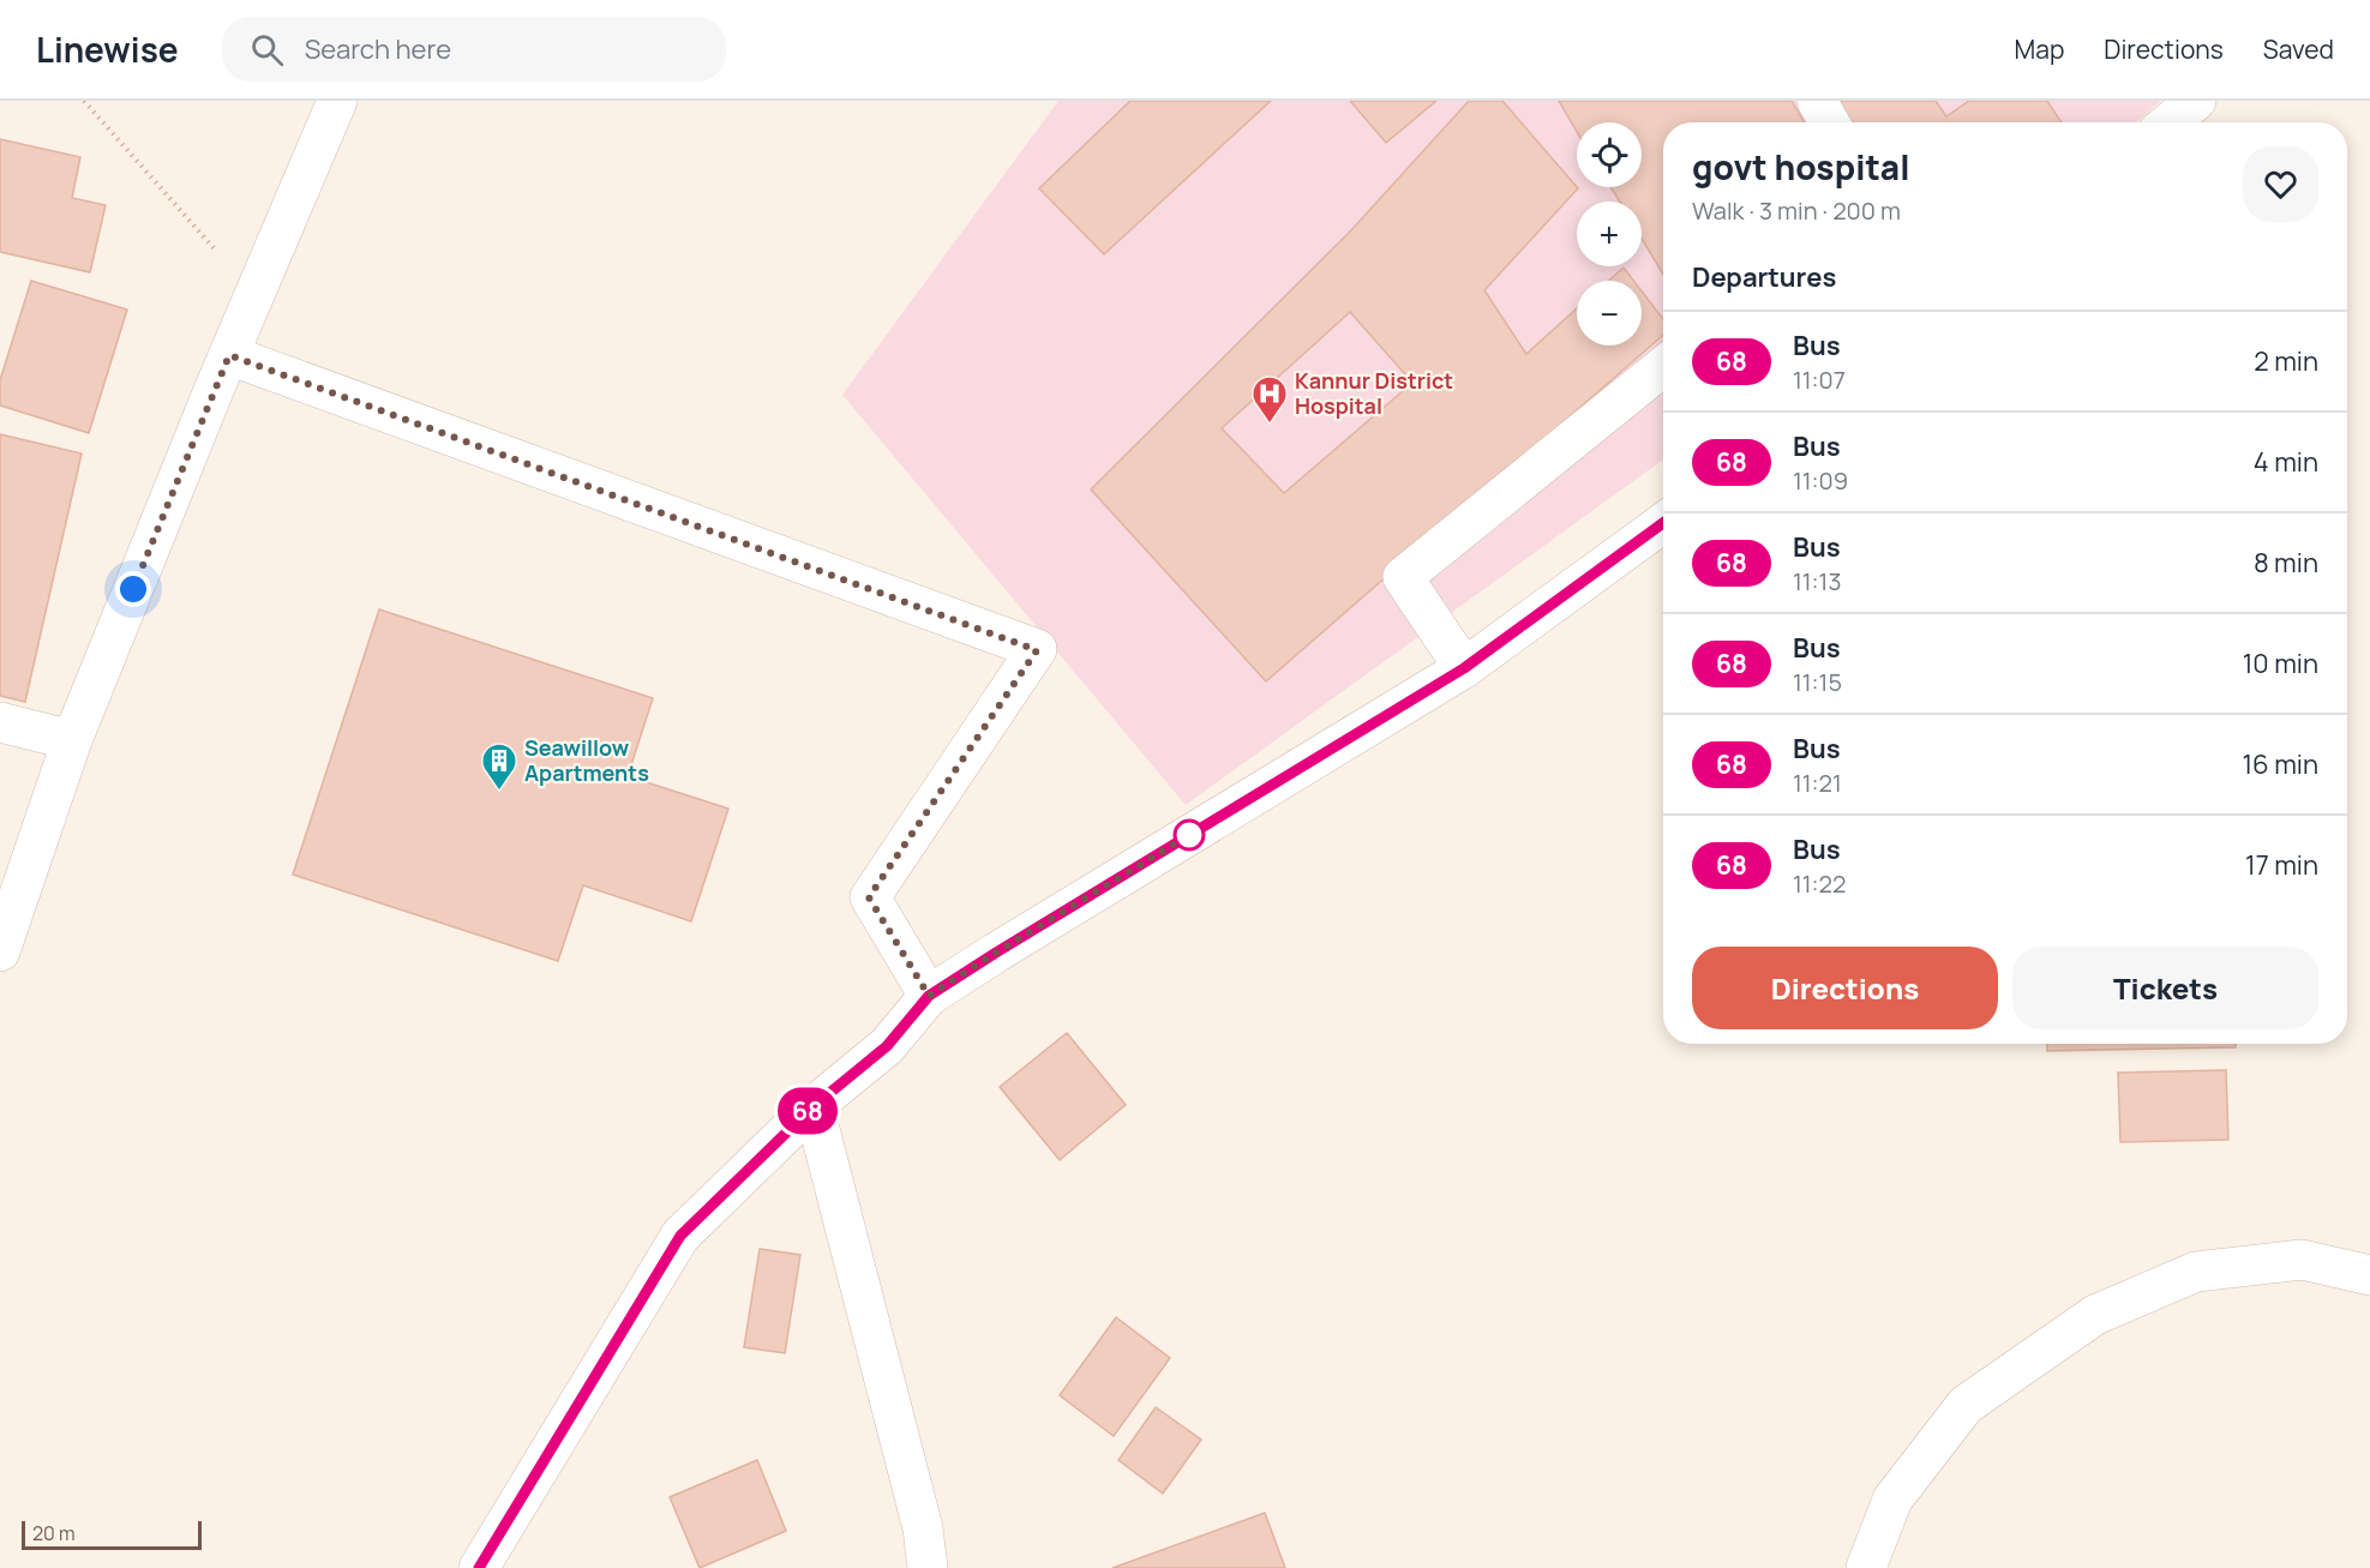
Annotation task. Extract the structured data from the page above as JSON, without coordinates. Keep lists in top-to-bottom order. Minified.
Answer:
{"places":{"hospital":["Kannur District Hospital"],"building":["Seawillow Apartments"]},"lines":["bus line 68"],"scale_bar":"20 m","page":{"header":"Linewise","search":"Search here","nav":["Map","Directions","Saved"],"on_map":"68","map_buttons":["+","−"],"heading":[["govt hospital","Walk · 3 min · 200 m"],"Departures"],"list":[{"mark":"68","name":"Bus","note":"11:07","value":"2 min"},{"mark":"68","name":"Bus","note":"11:09","value":"4 min"},{"mark":"68","name":"Bus","note":"11:13","value":"8 min"},{"mark":"68","name":"Bus","note":"11:15","value":"10 min"},{"mark":"68","name":"Bus","note":"11:21","value":"16 min"},{"mark":"68","name":"Bus","note":"11:22","value":"17 min"}],"buttons":["Directions","Tickets"],"scale":"20 m"}}
